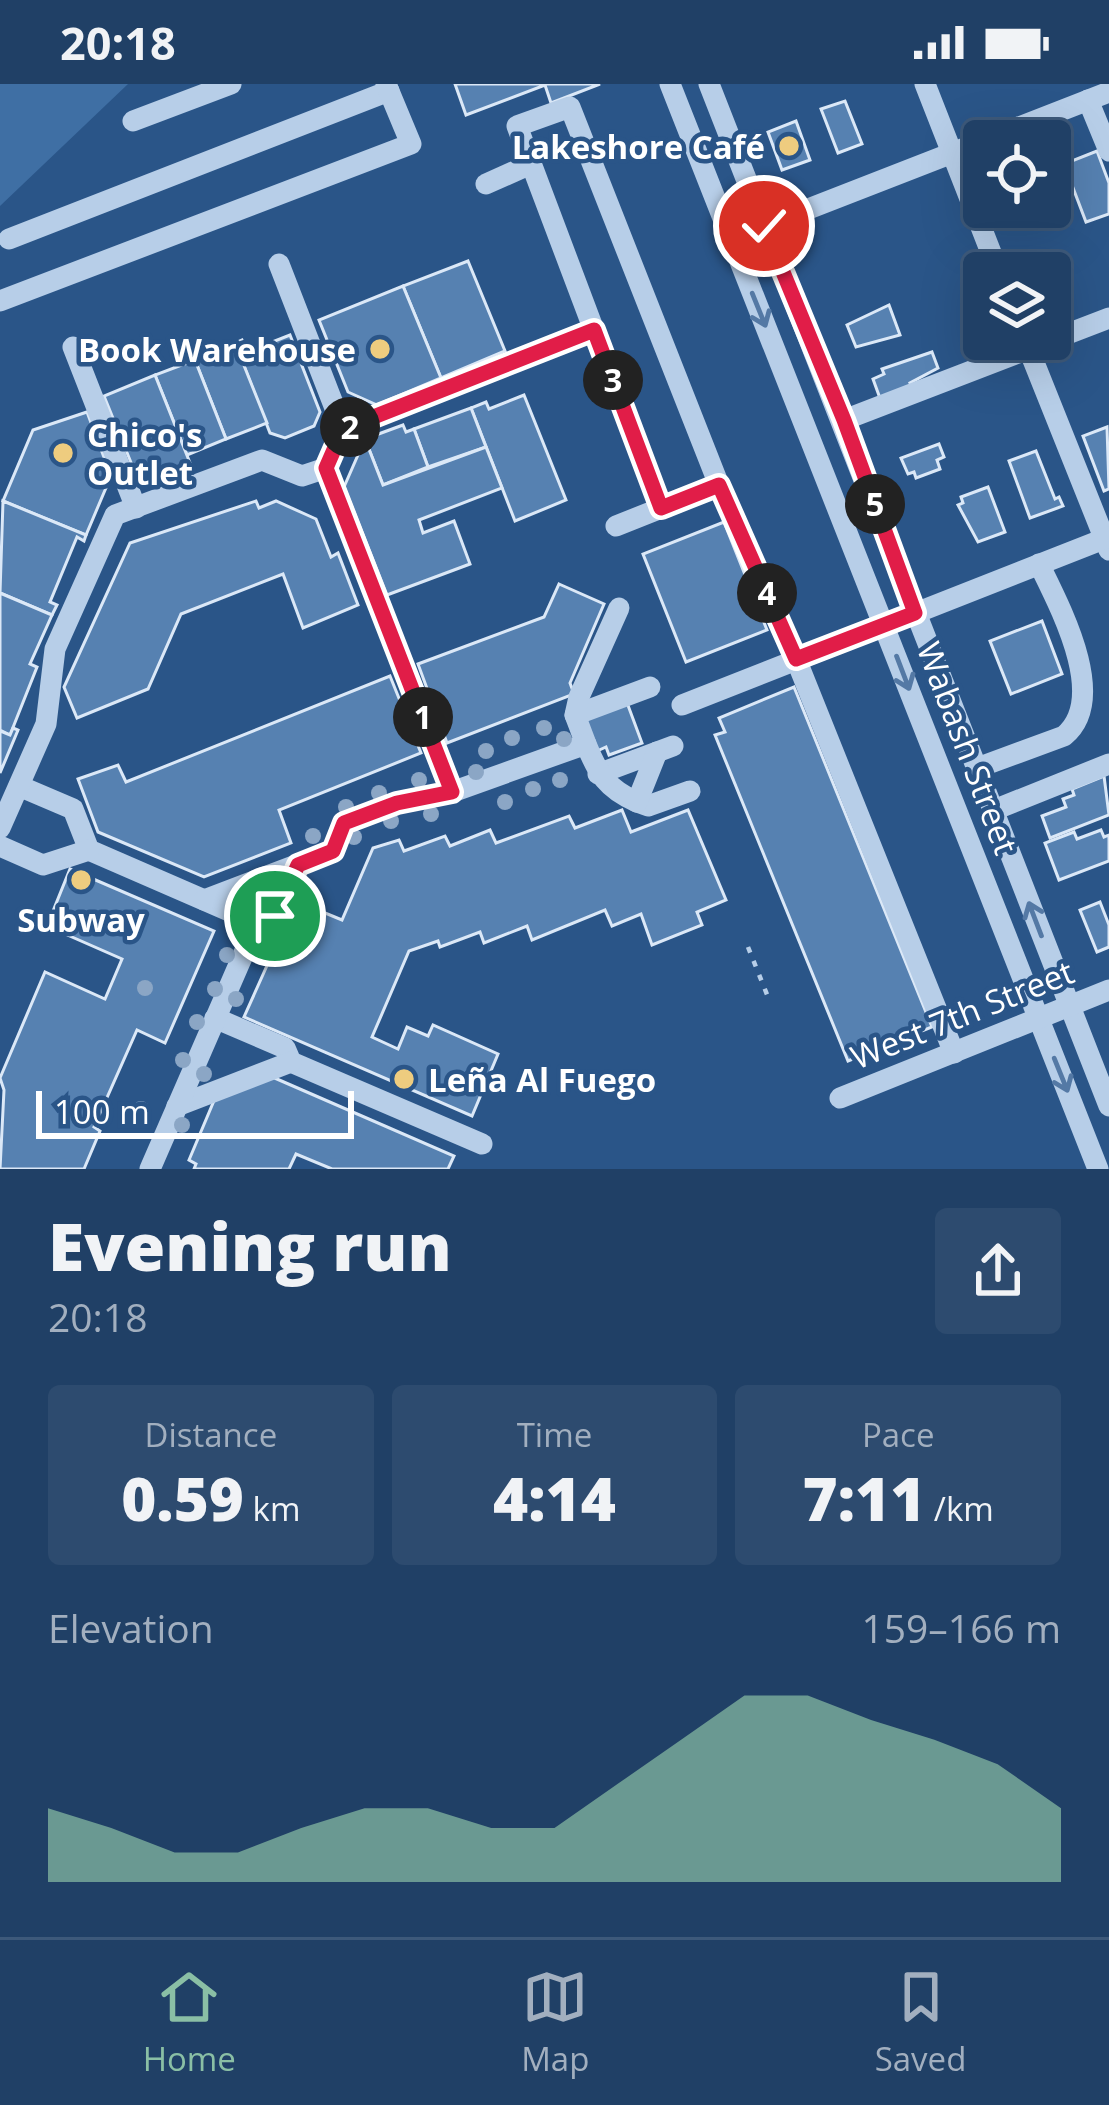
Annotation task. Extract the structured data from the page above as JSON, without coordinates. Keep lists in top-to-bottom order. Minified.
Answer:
{"streets":{"street":["Wabash Street","West 7th Street"]},"crossings":[["Wabash Street","West 7th Street"]],"places":["Lakeshore Café","Book Warehouse","Chico's Outlet","Subway","Leña Al Fuego"],"scale_bar":"100 m","page":{"status":"20:18","pins":["3","2","5","4","1"],"scale":"100 m","heading":["Evening run","20:18"],"stats":[["Distance","0.59 km"],["Time","4:14"],["Pace","7:11 /km"]],"chart":["Elevation","159–166 m"],"tabs":["Home","Map","Saved"]}}
